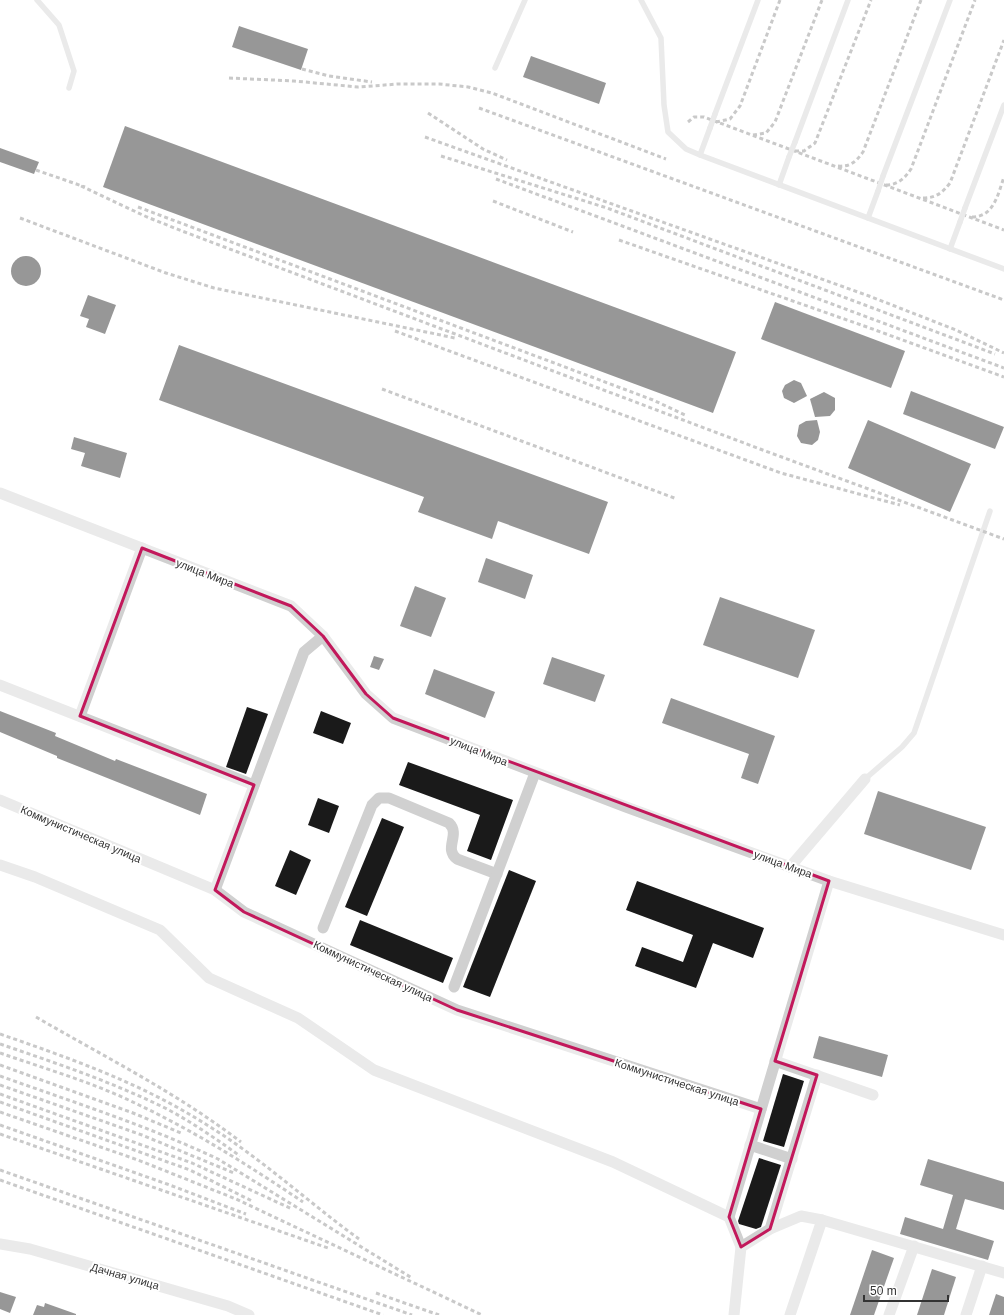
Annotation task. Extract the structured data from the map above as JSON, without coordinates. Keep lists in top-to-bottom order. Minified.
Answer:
{"streets":{"street":["улица Мира","Коммунистическая улица","Дачная улица"]},"scale_bar":"50 m"}
